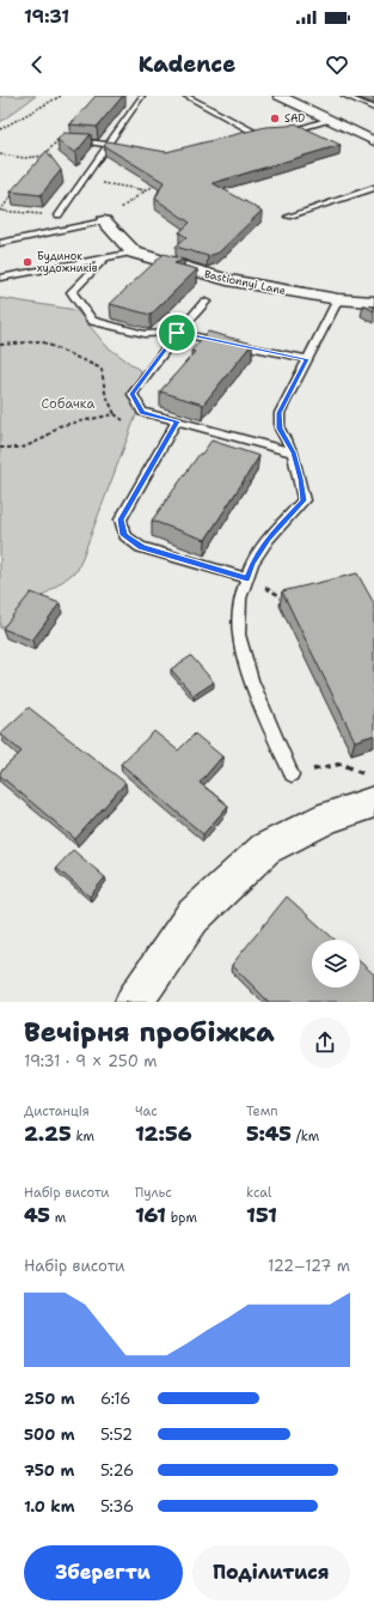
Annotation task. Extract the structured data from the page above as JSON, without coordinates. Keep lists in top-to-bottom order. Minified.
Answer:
{"streets":{"street":["Bastionnyi Lane"]},"parks":["Собачка"],"places":["SAD","Будинок художників"],"page":{"status":"19:31","header":"Kadence","heading":["Вечірня пробіжка","19:31 · 9 × 250 m"],"stats":[["Дистанція","2.25 km"],["Час","12:56"],["Темп","5:45 /km"],["Набір висоти","45 m"],["Пульс","161 bpm"],["kcal","151"]],"chart":["Набір висоти","122–127 m"],"list":[{"name":"250 m","note":"6:16"},{"name":"500 m","note":"5:52"},{"name":"750 m","note":"5:26"},{"name":"1.0 km","note":"5:36"}],"buttons":["Зберегти","Поділитися"]}}
